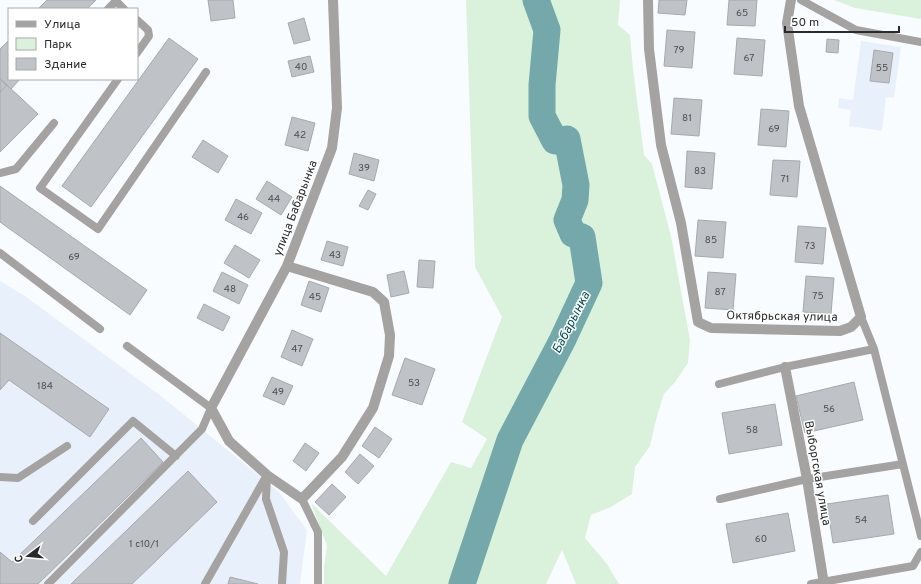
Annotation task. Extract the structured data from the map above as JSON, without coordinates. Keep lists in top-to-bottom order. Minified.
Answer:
{"streets":{"street":["улица Бабарынка","Октябрьская улица","Выборгская улица"]},"water":["Бабарынка"],"house_numbers":["65","79","67","40","55","81","69","42","39","83","71","44","46","85","73","43","69","48","87","75","45","47","53","184","49","56","58","54","60","1 с10/1"],"legend":["Улица","Парк","Здание"],"scale_bar":"50 m","north":"left"}
